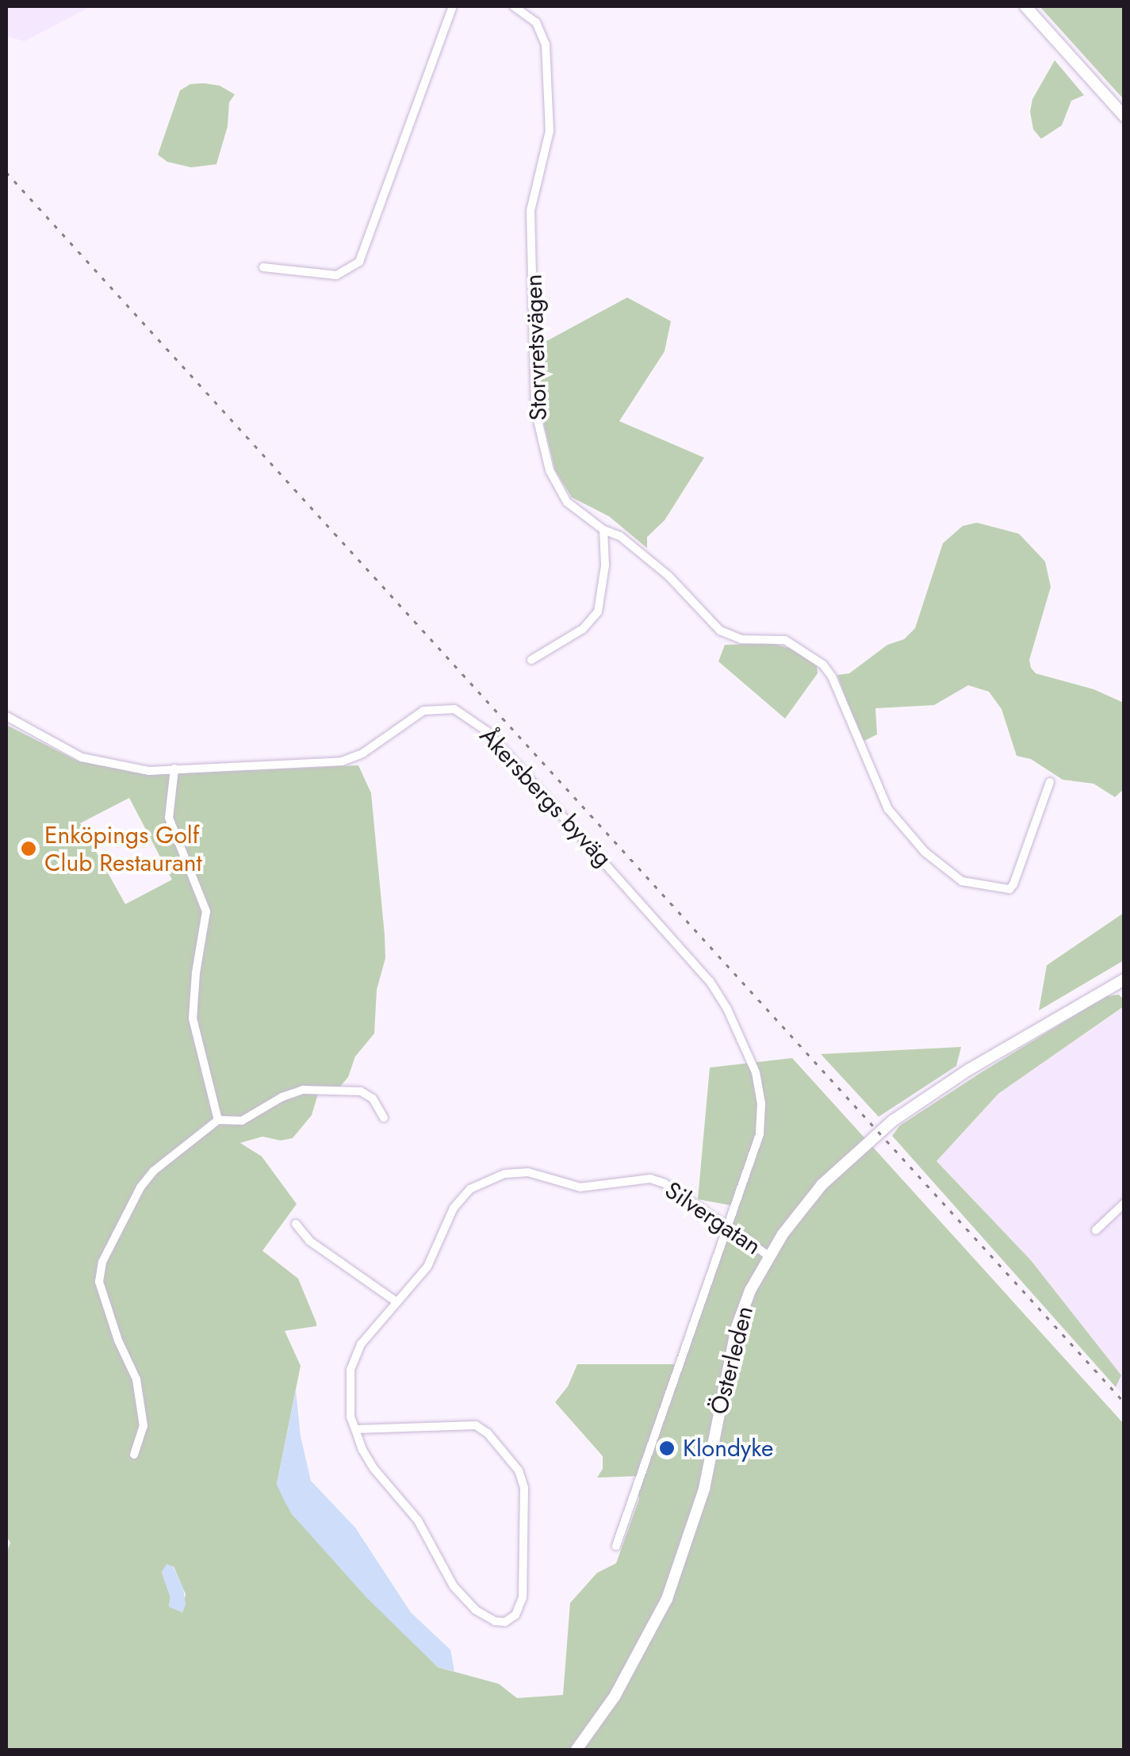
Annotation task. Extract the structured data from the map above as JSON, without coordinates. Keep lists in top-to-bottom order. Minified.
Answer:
{"streets":{"street":["Storvretsvägen","Åkersbergs byväg","Silvergatan","Österleden"]},"crossings":[["Åkersbergs byväg","Silvergatan"],["Silvergatan","Österleden"]],"places":["Enköpings Golf Club Restaurant","Klondyke"]}
